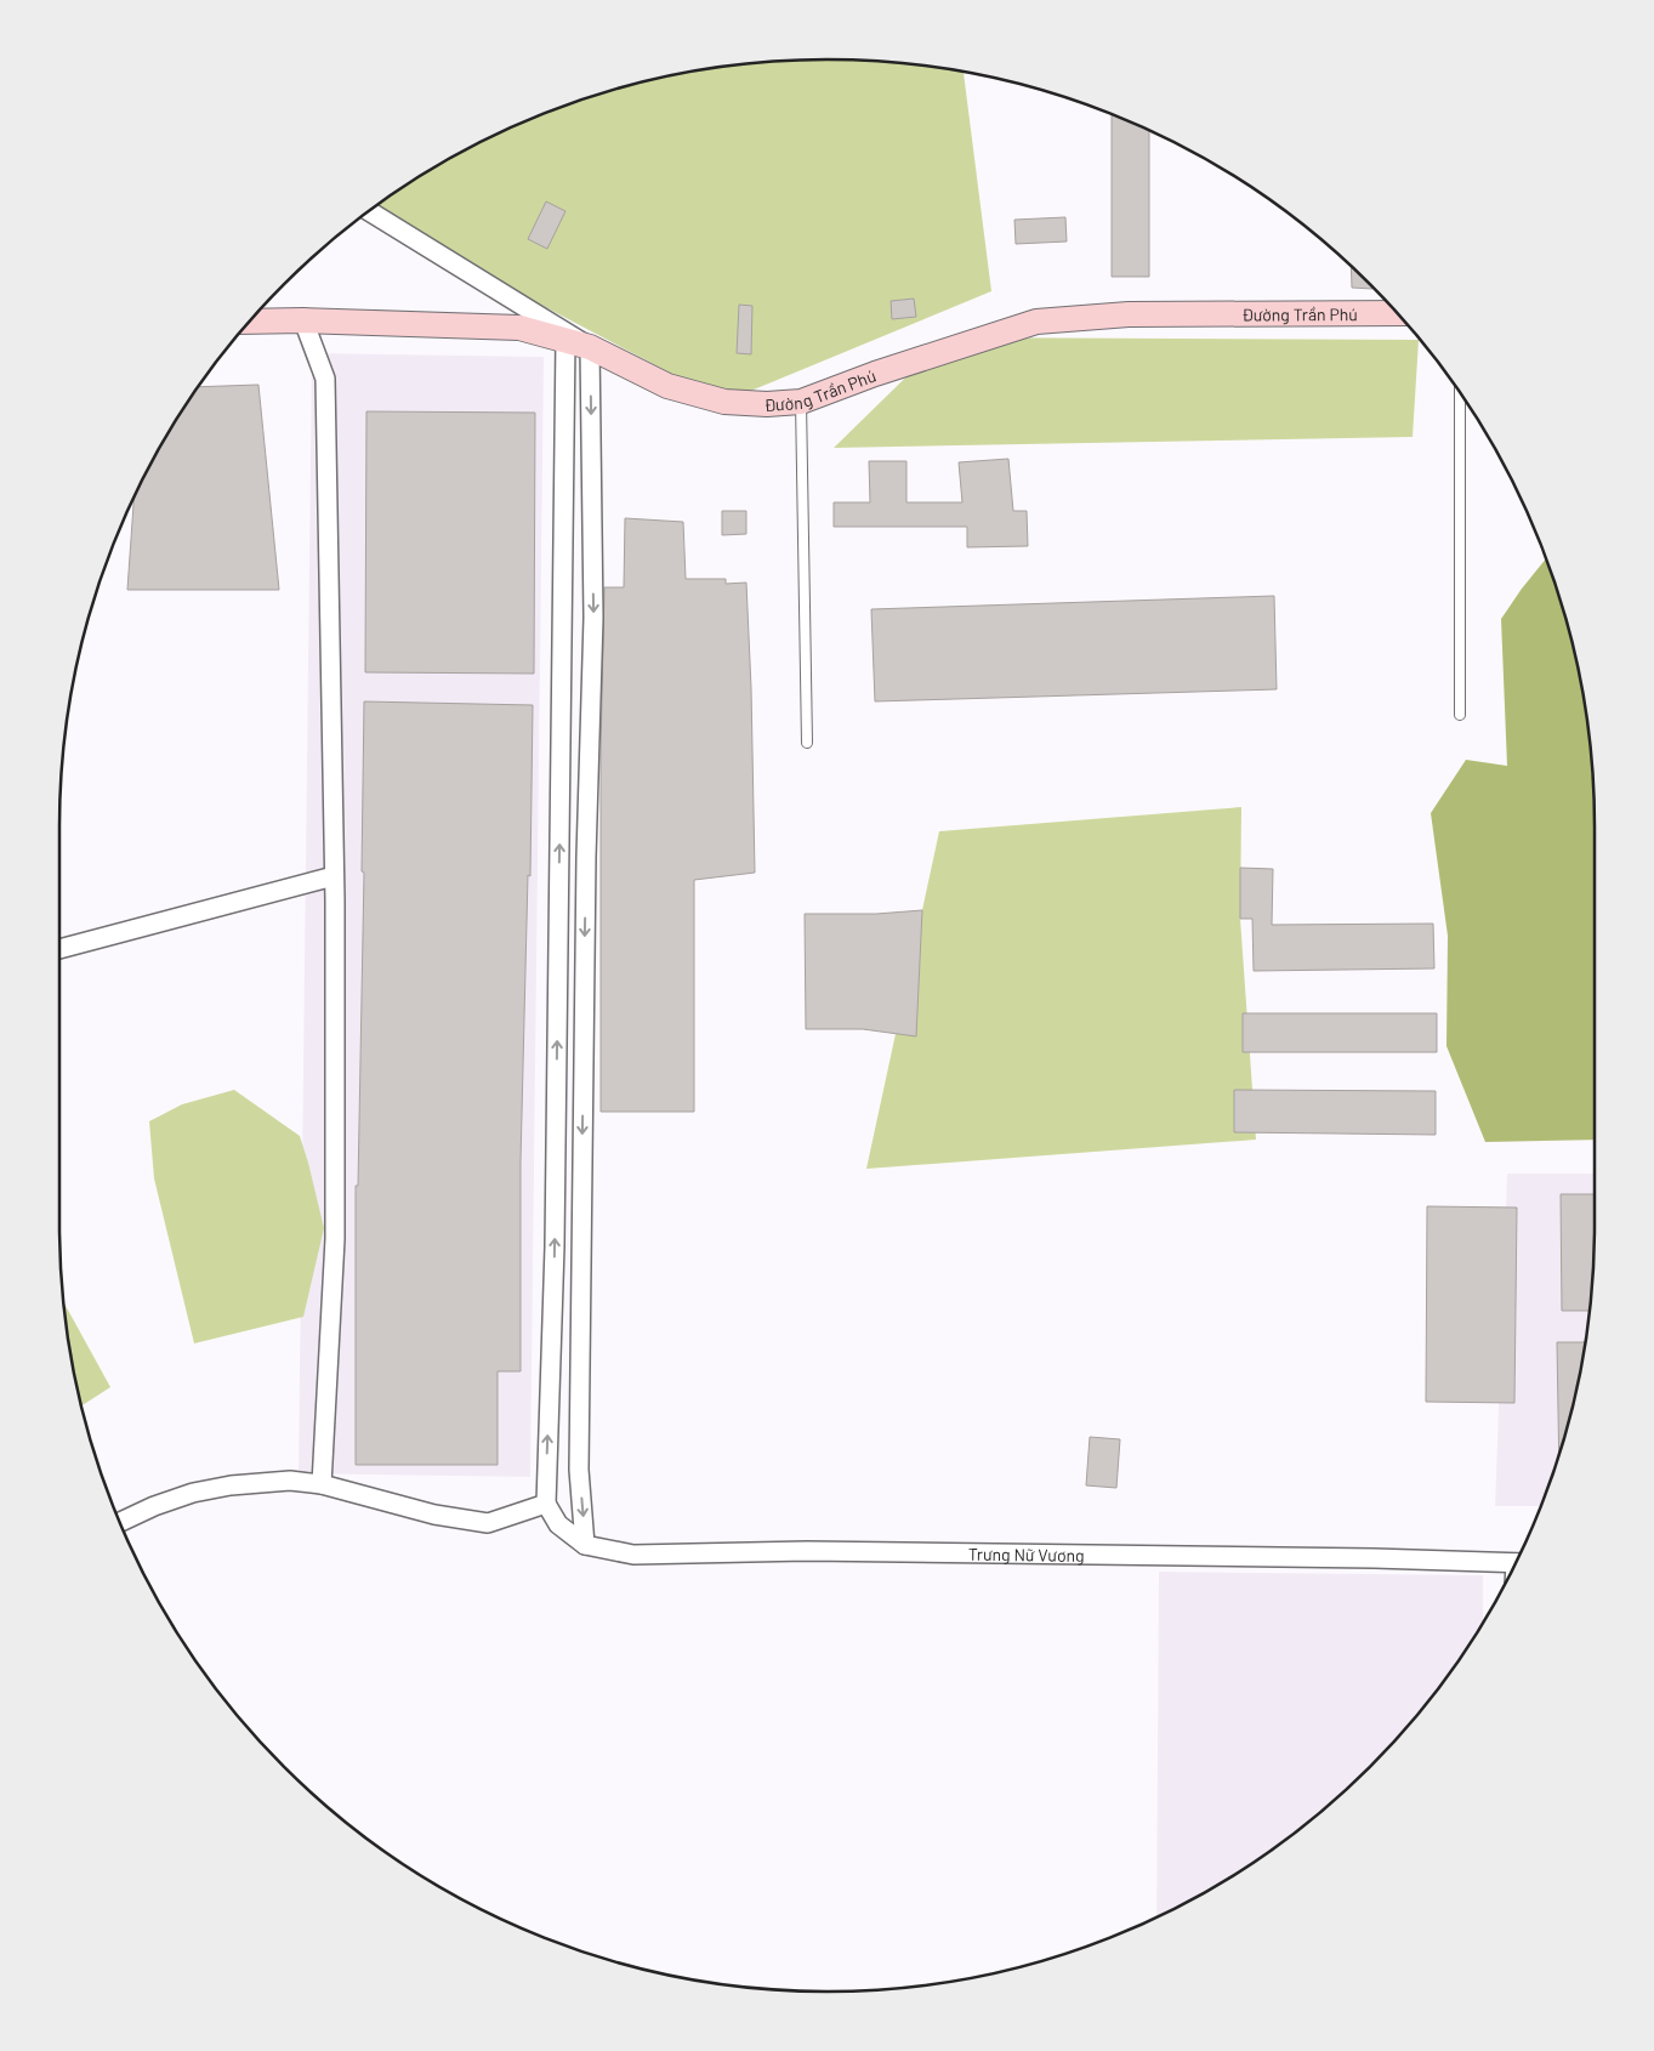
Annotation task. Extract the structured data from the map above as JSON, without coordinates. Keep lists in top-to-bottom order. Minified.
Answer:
{"streets":{"main road":["Đường Trần Phú"],"street":["Trưng Nữ Vương"]}}
